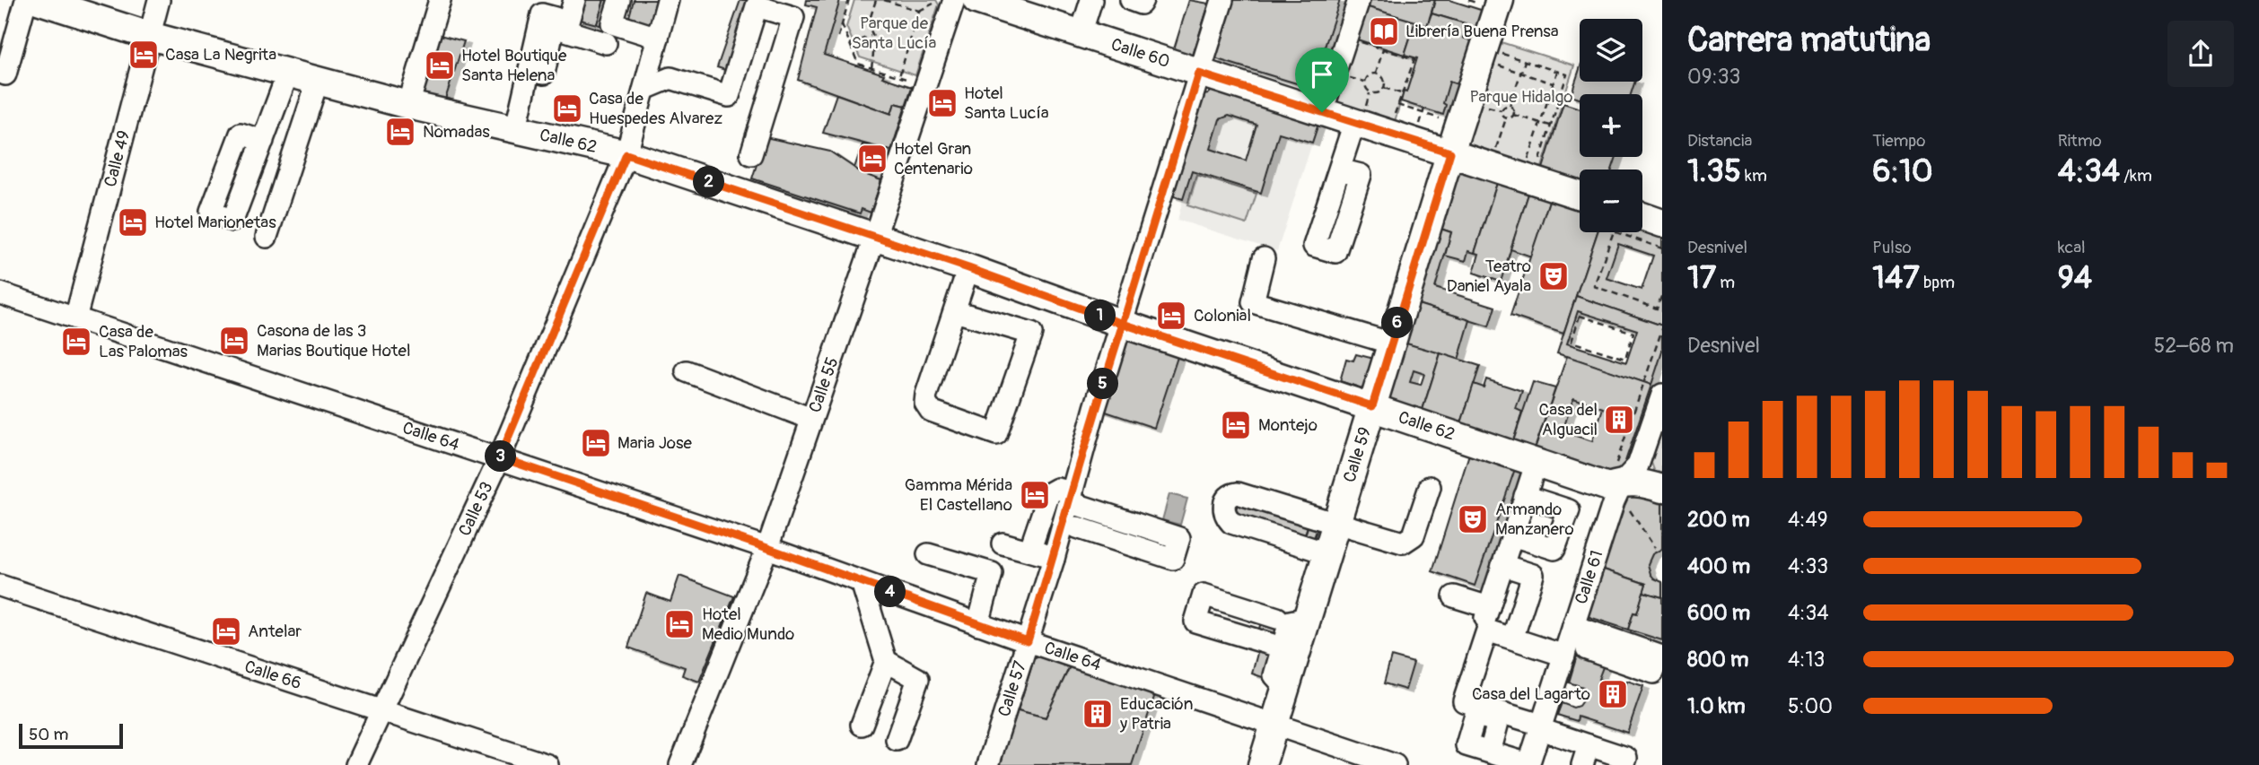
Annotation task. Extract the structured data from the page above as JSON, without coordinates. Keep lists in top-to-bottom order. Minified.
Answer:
{"streets":{"main road":["Calle 60","Calle 62","Calle 59"],"street":["Calle 49","Calle 55","Calle 64","Calle 53","Calle 61","Calle 66","Calle 57"]},"crossings":[["Calle 60","Calle 59"],["Calle 62","Calle 49"],["Calle 62","Calle 55"],["Calle 62","Calle 59"],["Calle 62","Calle 53"],["Calle 62","Calle 61"],["Calle 49","Calle 64"],["Calle 55","Calle 64"],["Calle 64","Calle 59"],["Calle 64","Calle 53"],["Calle 64","Calle 57"],["Calle 53","Calle 66"]],"parks":["Parque de Santa Lucía","Parque Hidalgo"],"places":{"library":["Librería Buena Prensa"],"hotel":["Casa La Negrita","Hotel Boutique Santa Helena","Hotel Santa Lucía","Casa de Huespedes Alvarez","Nomadas","Hotel Gran Centenario","Hotel Marionetas","Colonial","Casona de las 3 Marias Boutique Hotel","Casa de Las Palomas","Montejo","Maria Jose","Gamma Mérida El Castellano","Hotel Medio Mundo","Antelar"],"theatre":["Teatro Daniel Ayala","Armando Manzanero"],"building":["Casa del Alguacil","Casa del Lagarto","Educación y Patria"]},"scale_bar":"50 m","page":{"heading":["Carrera matutina","09:33"],"map_buttons":["+","−"],"stats":[["Distancia","1.35 km"],["Tiempo","6:10"],["Ritmo","4:34 /km"],["Desnivel","17 m"],["Pulso","147 bpm"],["kcal","94"]],"pins":["2","1","6","5","3","4"],"chart":["Desnivel","52–68 m"],"list":[{"name":"200 m","note":"4:49"},{"name":"400 m","note":"4:33"},{"name":"600 m","note":"4:34"},{"name":"800 m","note":"4:13"},{"name":"1.0 km","note":"5:00"}],"scale":"50 m"}}
